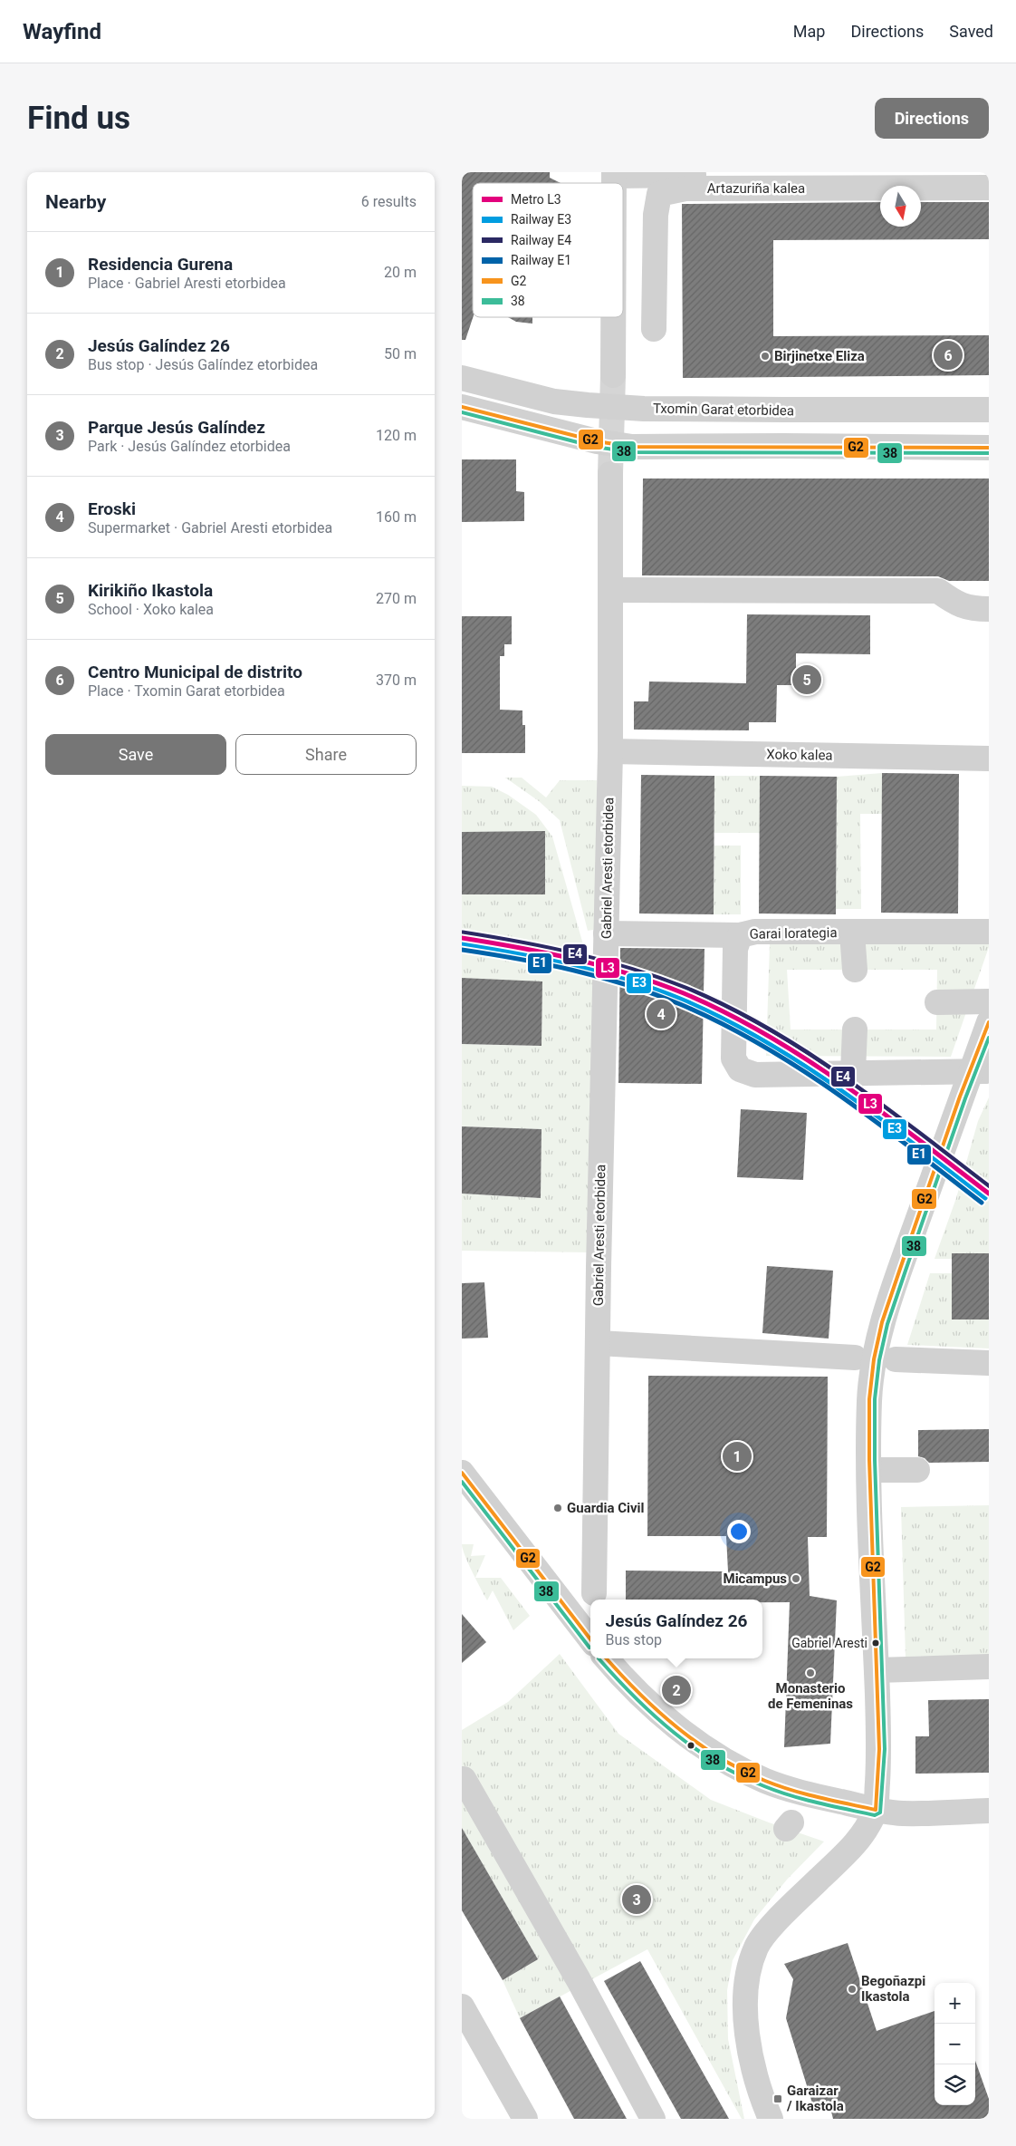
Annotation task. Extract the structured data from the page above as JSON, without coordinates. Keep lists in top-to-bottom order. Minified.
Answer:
{"streets":{"street":["Artazuriña kalea","Txomin Garat etorbidea","Xoko kalea","Gabriel Aresti etorbidea","Garai lorategia"]},"crossings":[["Xoko kalea","Gabriel Aresti etorbidea"]],"places":{"other":["Birjinetxe Eliza","Guardia Civil","Micampus","Gabriel Aresti","Monasterio de Femeninas","Begoñazpi Ikastola"],"transit":["Garaizar / Ikastola"]},"lines":["transit line G2","transit line 38","rail line E4","metro line L3","rail line E3","rail line E1"],"legend":["Metro L3","Railway E3","Railway E4","Railway E1","G2","38"],"north":"bottom","page":{"header":"Wayfind","nav":["Map","Directions","Saved"],"buttons":["Directions",["Save","Share"]],"title":"Find us","heading":["Nearby","6 results"],"list":[{"mark":"1","name":"Residencia Gurena","note":"Place · Gabriel Aresti etorbidea","value":"20 m"},{"mark":"2","name":"Jesús Galíndez 26","note":"Bus stop · Jesús Galíndez etorbidea","value":"50 m"},{"mark":"3","name":"Parque Jesús Galíndez","note":"Park · Jesús Galíndez etorbidea","value":"120 m"},{"mark":"4","name":"Eroski","note":"Supermarket · Gabriel Aresti etorbidea","value":"160 m"},{"mark":"5","name":"Kirikiño Ikastola","note":"School · Xoko kalea","value":"270 m"},{"mark":"6","name":"Centro Municipal de distrito","note":"Place · Txomin Garat etorbidea","value":"370 m"}],"pins":["6","5","4","1","2","3"],"popup":["Jesús Galíndez 26","Bus stop"],"map_buttons":["+","−"]}}
